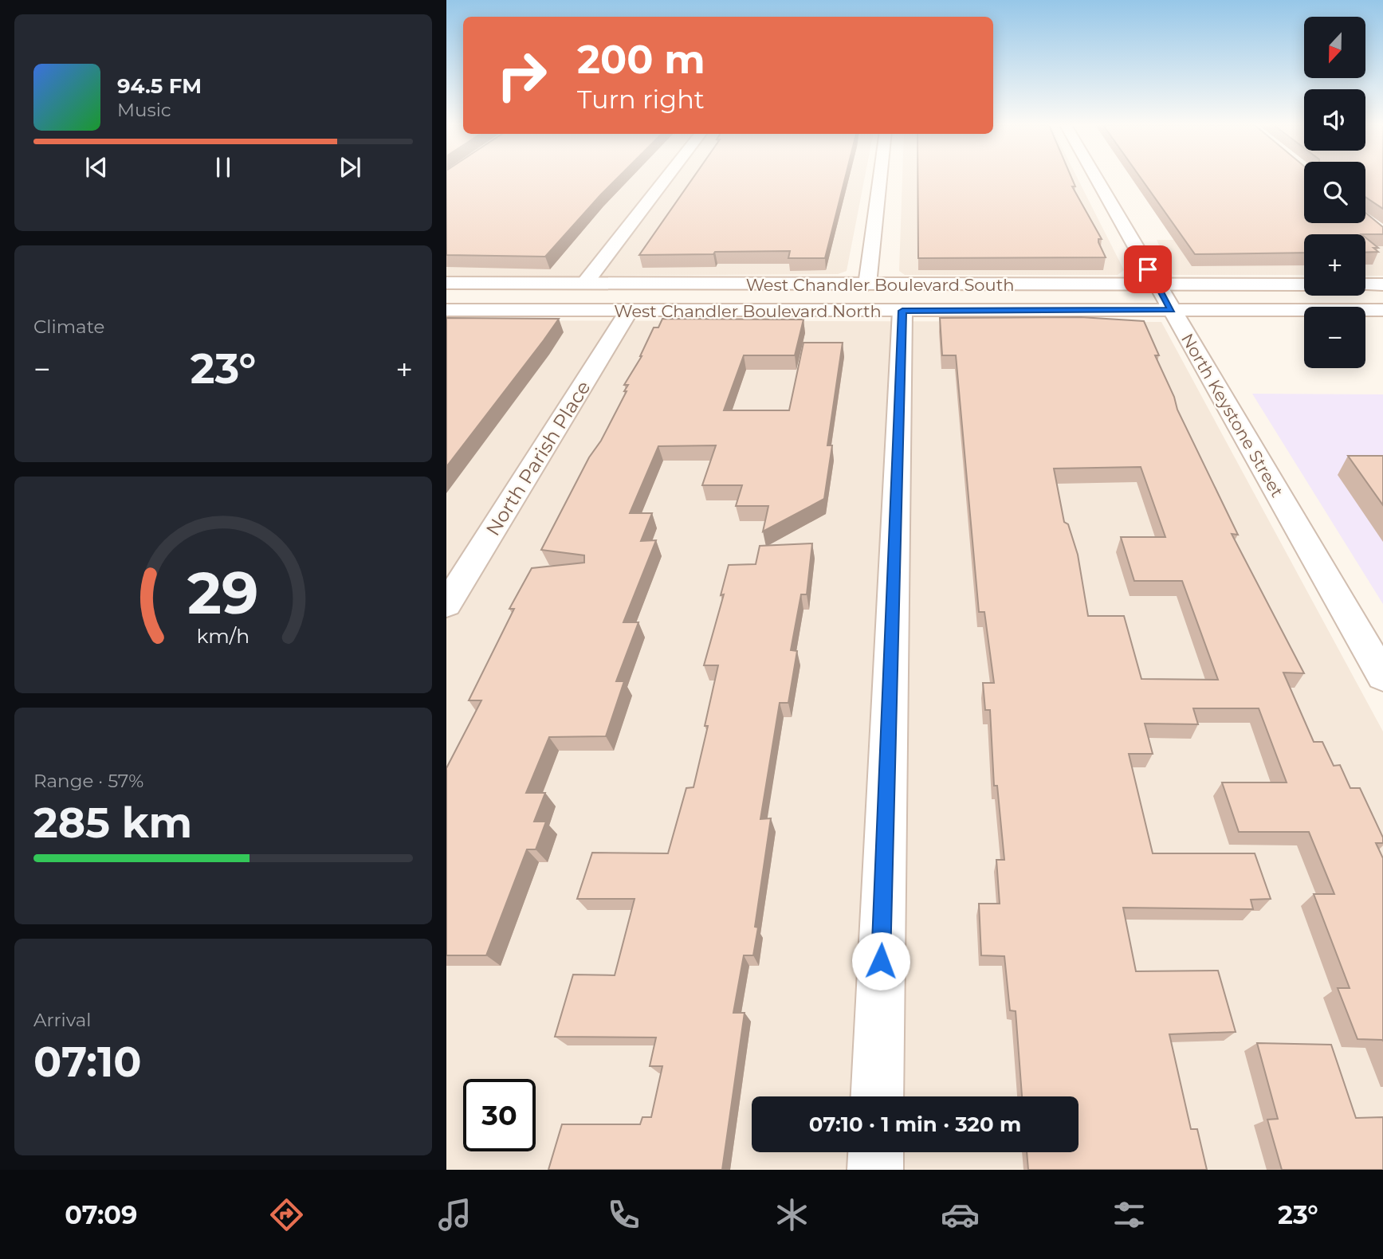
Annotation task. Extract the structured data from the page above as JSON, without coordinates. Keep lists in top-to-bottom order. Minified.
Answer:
{"streets":{"street":["West Chandler Boulevard South","West Chandler Boulevard North","North Keystone Street","North Parish Place"]},"crossings":[["West Chandler Boulevard South","North Keystone Street"],["West Chandler Boulevard North","North Keystone Street"],["West Chandler Boulevard North","North Parish Place"]],"north":"bottom","page":{"map_buttons":["+","−"],"turn":["200 m","Turn right"],"song":["94.5 FM","Music"],"tile":["Climate",["Range · 57%","285 km"],["Arrival","07:10"]],"heat":["−","23°","+"],"limit":"30","trip":"07:10 · 1 min · 320 m","tabs":["07:09","23°"],"gauge":["29","km/h"]}}
